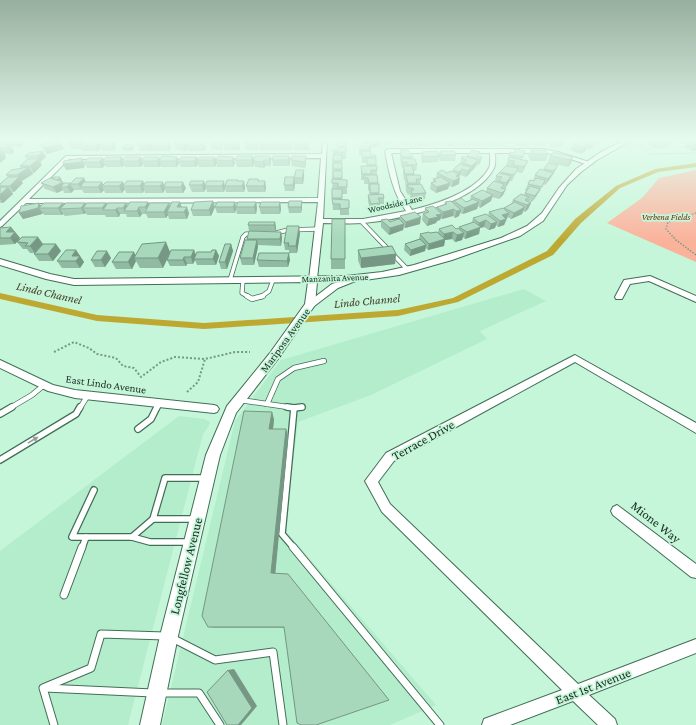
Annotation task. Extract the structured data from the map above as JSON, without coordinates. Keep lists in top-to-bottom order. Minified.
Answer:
{"streets":{"street":["Woodside Lane","Manzanita Avenue","Mariposa Avenue","East Lindo Avenue","Terrace Drive","Mione Way","Longfellow Avenue","East 1st Avenue"]},"crossings":[["Woodside Lane","Mariposa Avenue"],["Manzanita Avenue","Mariposa Avenue"],["Mariposa Avenue","Longfellow Avenue"],["Terrace Drive","East 1st Avenue"]],"water":["Lindo Channel"],"parks":["Verbena Fields"]}
